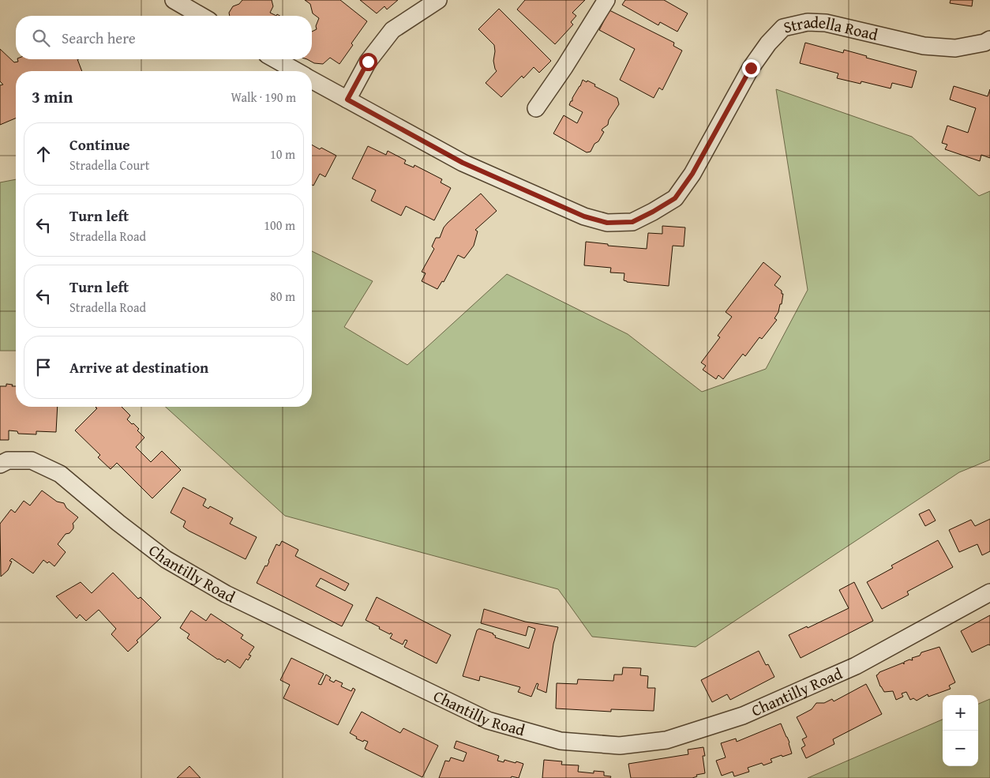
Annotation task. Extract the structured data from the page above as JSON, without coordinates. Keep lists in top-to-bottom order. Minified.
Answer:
{"streets":{"street":["Stradella Road","Chantilly Road"]},"page":{"search":"Search here","heading":["3 min","Walk · 190 m"],"list":[["Continue","Stradella Court","10 m"],["Turn left","Stradella Road","100 m"],["Turn left","Stradella Road","80 m"],"Arrive at destination"],"map_buttons":["+","−"]}}
